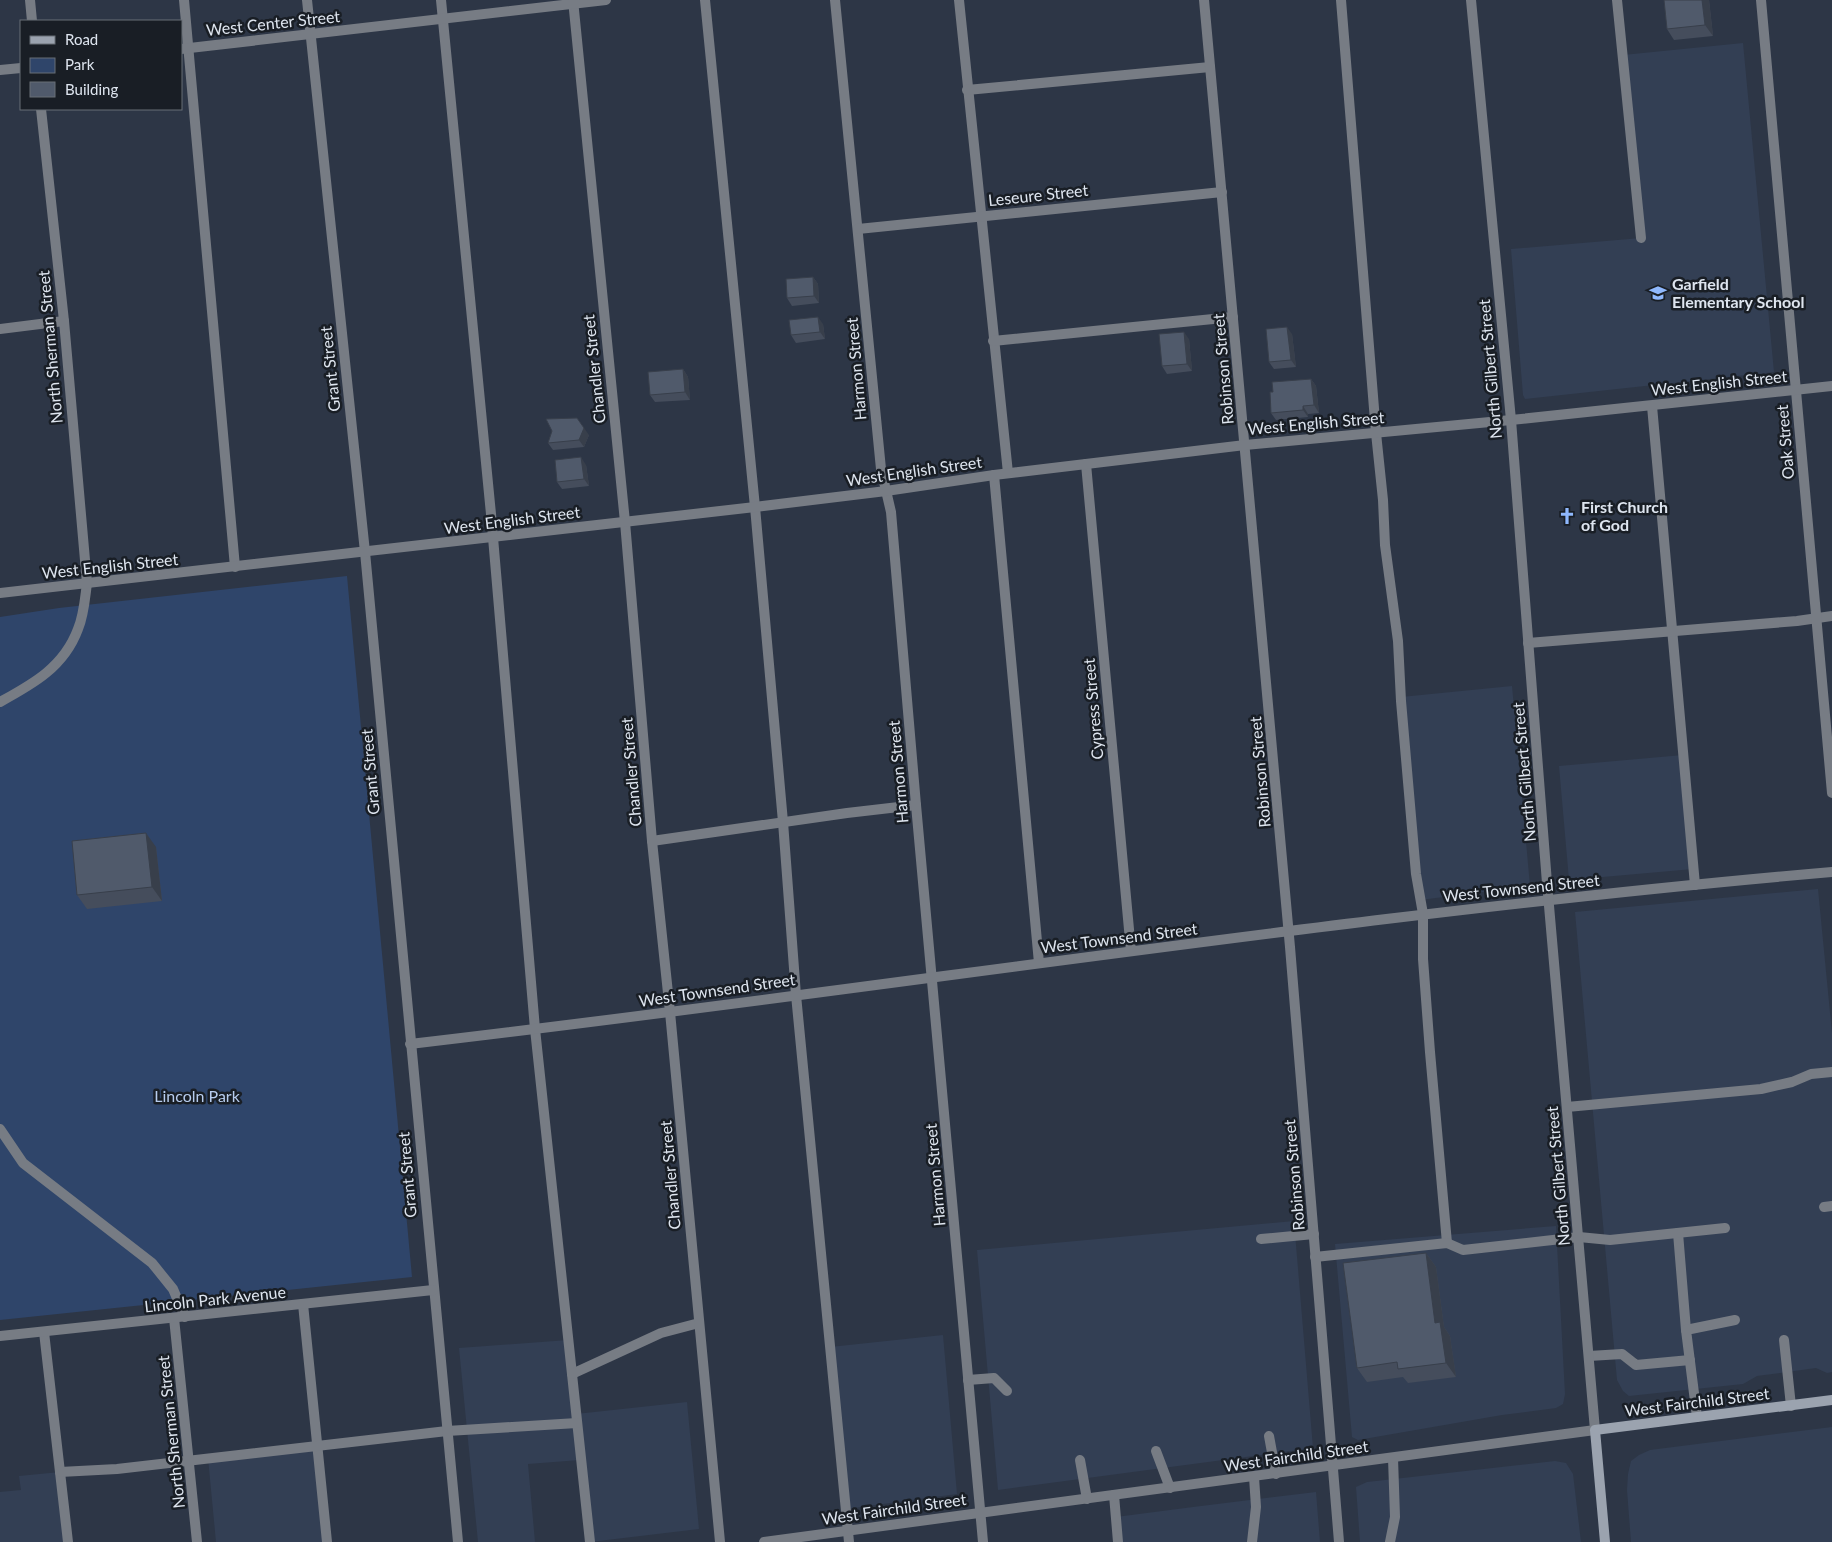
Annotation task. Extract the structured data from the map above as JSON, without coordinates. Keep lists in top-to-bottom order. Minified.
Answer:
{"streets":{"main road":["North Gilbert Street","West Fairchild Street"],"street":["West Center Street","Leseure Street","North Sherman Street","Grant Street","Chandler Street","Harmon Street","Robinson Street","West English Street","Oak Street","Cypress Street","West Townsend Street","Lincoln Park Avenue"]},"crossings":[["West Center Street","Grant Street"],["West Center Street","Chandler Street"],["Leseure Street","Harmon Street"],["Leseure Street","Robinson Street"],["North Sherman Street","West English Street"],["North Sherman Street","Lincoln Park Avenue"],["Grant Street","West English Street"],["Grant Street","West Townsend Street"],["Grant Street","Lincoln Park Avenue"],["Chandler Street","West English Street"],["Chandler Street","West Townsend Street"],["Harmon Street","West English Street"],["Harmon Street","West Townsend Street"],["Harmon Street","West Fairchild Street"],["Robinson Street","West English Street"],["Robinson Street","West Townsend Street"],["Robinson Street","West Fairchild Street"],["North Gilbert Street","West English Street"],["North Gilbert Street","West Townsend Street"],["North Gilbert Street","West Fairchild Street"],["West English Street","Oak Street"],["West English Street","Cypress Street"],["Cypress Street","West Townsend Street"]],"parks":["Lincoln Park"],"places":{"school or university":["Garfield Elementary School"],"church":["First Church of God"]},"legend":["Road","Park","Building"]}
